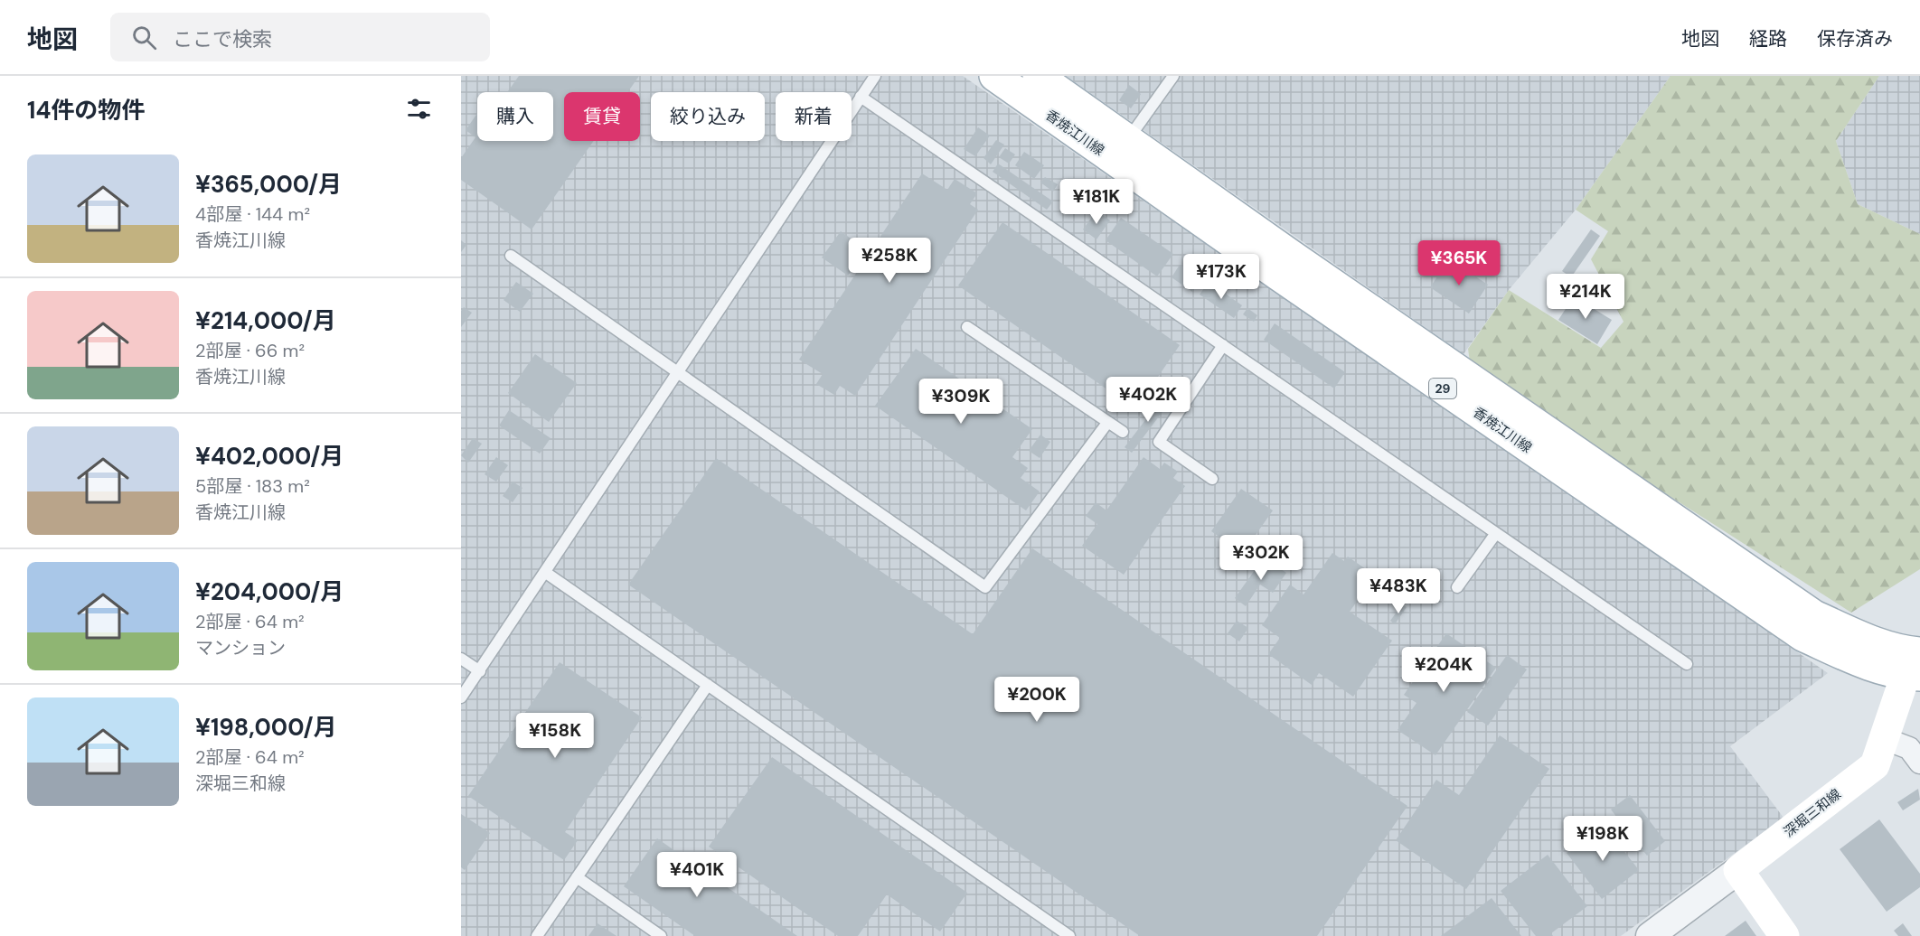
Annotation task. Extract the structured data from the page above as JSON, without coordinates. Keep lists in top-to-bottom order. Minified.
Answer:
{"streets":{"main road":["香焼江川線","29","深堀三和線"]},"crossings":[["香焼江川線","深堀三和線"]],"page":{"header":"地図","search":"ここで検索","nav":["地図","経路","保存済み"],"heading":"14件の物件","chip":["購入","賃貸","絞り込み","新着"],"list":[{"name":"¥365,000/月","note":"4部屋 · 144 m² · 香焼江川線"},{"name":"¥214,000/月","note":"2部屋 · 66 m² · 香焼江川線"},{"name":"¥402,000/月","note":"5部屋 · 183 m² · 香焼江川線"},{"name":"¥204,000/月","note":"2部屋 · 64 m² · マンション"},{"name":"¥198,000/月","note":"2部屋 · 64 m² · 深堀三和線"}],"price":["¥181K","¥258K","¥365K","¥173K","¥214K","¥402K","¥309K","¥302K","¥483K","¥204K","¥200K","¥158K","¥198K","¥401K"]}}
